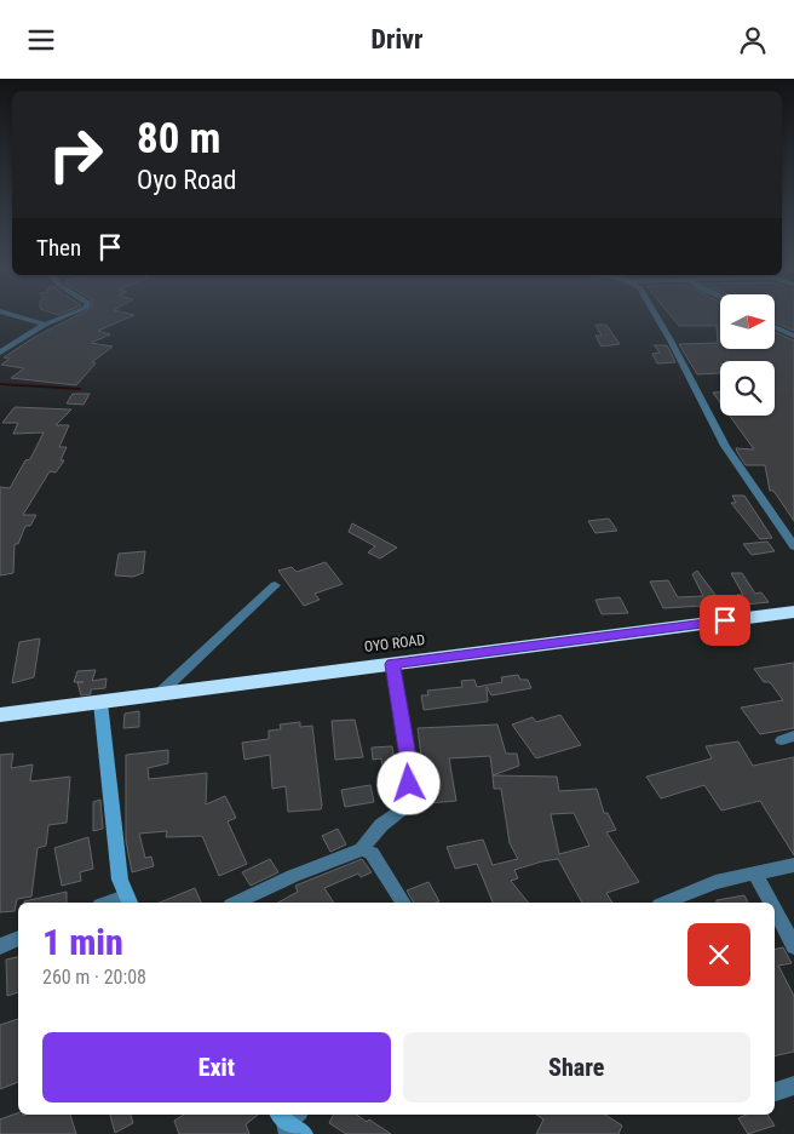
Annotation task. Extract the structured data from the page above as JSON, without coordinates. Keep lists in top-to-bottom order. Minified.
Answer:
{"streets":{"highway":["OYO ROAD"]},"north":"right","page":{"header":"Drivr","turn":["80 m","Oyo Road"],"then":"Then","heading":["1 min","260 m · 20:08"],"buttons":["Exit","Share"]}}
